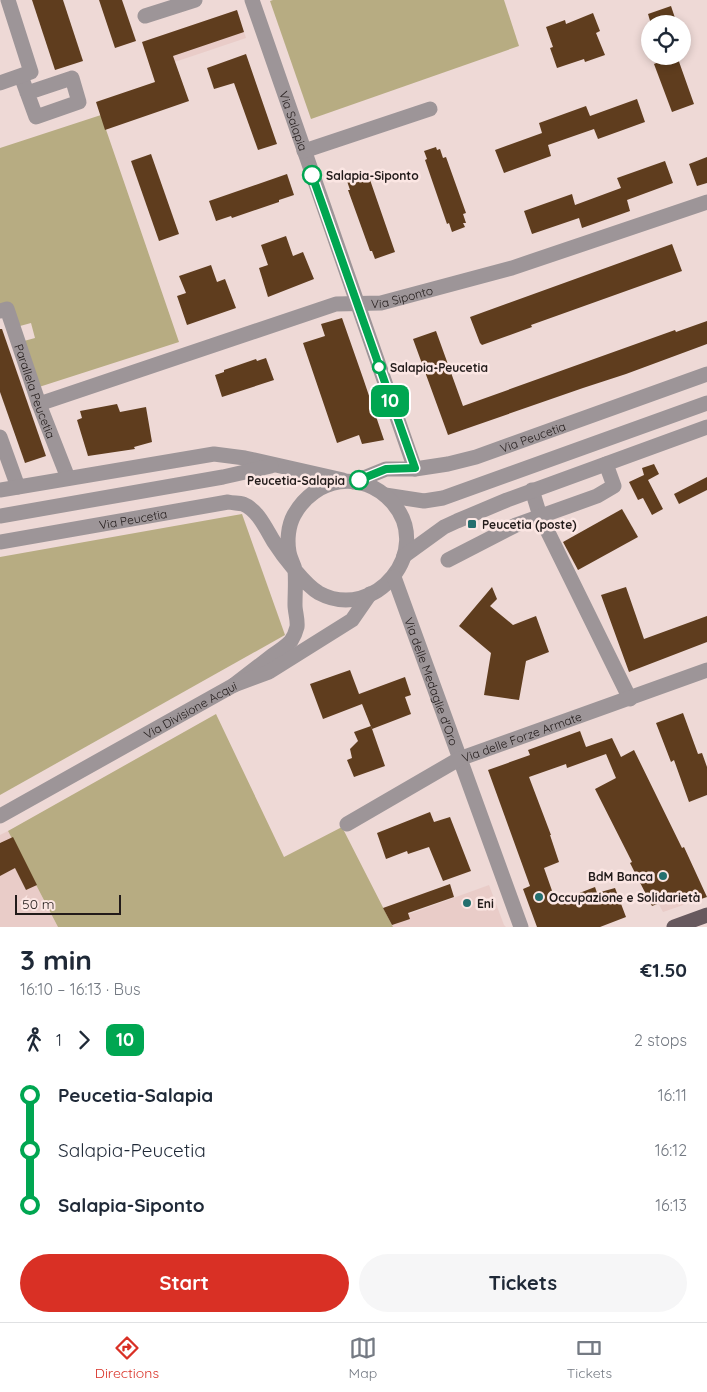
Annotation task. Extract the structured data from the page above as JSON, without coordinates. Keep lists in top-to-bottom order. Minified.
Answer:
{"streets":{"street":["Via Salapia","Via Siponto","Parallela Peucetia","Via Peucetia","Via delle Medaglie d'Oro","Via Divisione Acqui","Via delle Forze Armate"]},"crossings":[["Via Salapia","Via Siponto"],["Via Salapia","Via Peucetia"],["Via Siponto","Parallela Peucetia"],["Parallela Peucetia","Via Peucetia"],["Via Peucetia","Via delle Medaglie d'Oro"],["Via Peucetia","Via Divisione Acqui"],["Via delle Medaglie d'Oro","Via Divisione Acqui"],["Via delle Medaglie d'Oro","Via delle Forze Armate"]],"places":{"other":["Salapia-Siponto","Salapia-Peucetia","Peucetia-Salapia","BdM Banca","Occupazione e Solidarietà","Eni"],"transit":["Peucetia (poste)"]},"lines":["bus line 10"],"scale_bar":"50 m","page":{"on_map":"10","scale":"50 m","heading":["3 min","16:10 – 16:13 · Bus","€1.50"],"legs":["1","10","2 stops"],"list":[{"name":"Peucetia-Salapia","value":"16:11"},{"name":"Salapia-Peucetia","value":"16:12"},{"name":"Salapia-Siponto","value":"16:13"}],"buttons":["Start","Tickets"],"tabs":["Directions","Map","Tickets"]}}
